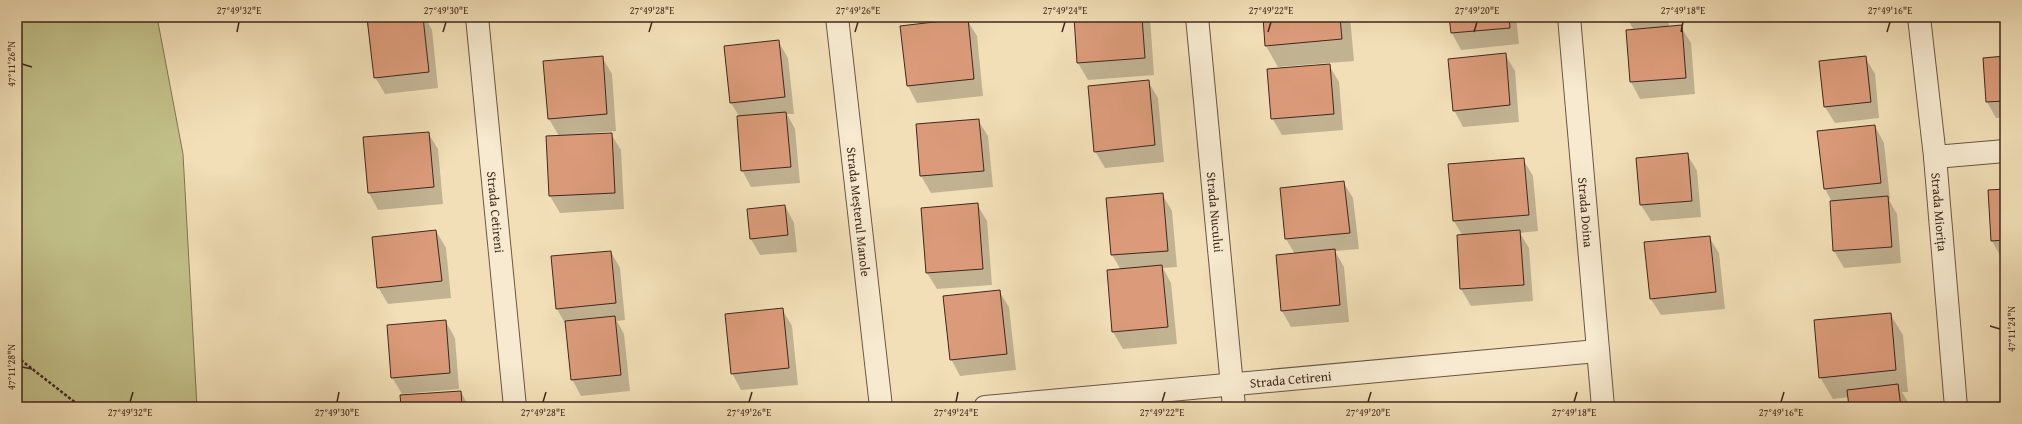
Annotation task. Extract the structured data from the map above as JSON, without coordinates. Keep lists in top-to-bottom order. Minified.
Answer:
{"streets":{"street":["Strada Cetireni","Strada Meșterul Manole","Strada Nucului","Strada Doina","Strada Miorița"]},"crossings":[["Strada Cetireni","Strada Nucului"],["Strada Cetireni","Strada Doina"]],"coordinates":["27°49'32\"E","27°49'30\"E","27°49'28\"E","27°49'26\"E","27°49'24\"E","27°49'22\"E","27°49'20\"E","27°49'18\"E","27°49'16\"E","47°11'26\"N","47°11'24\"N","47°11'28\"N"]}
